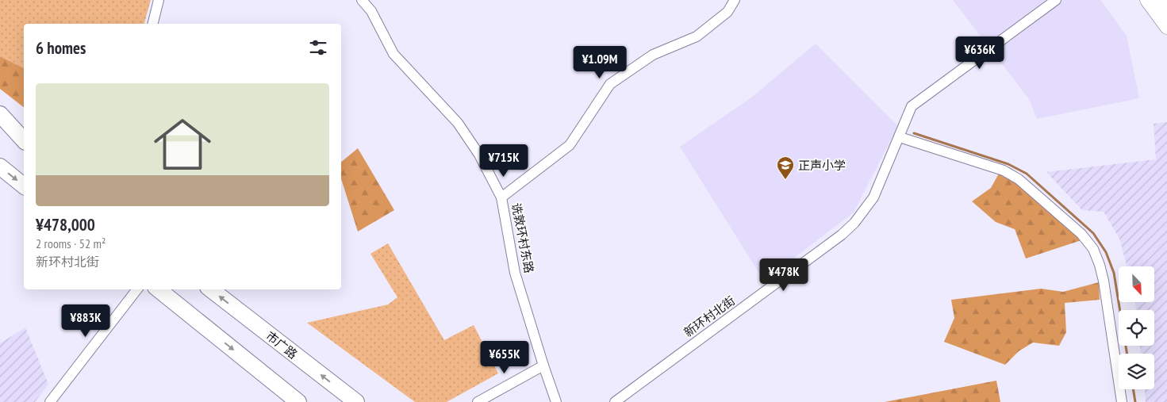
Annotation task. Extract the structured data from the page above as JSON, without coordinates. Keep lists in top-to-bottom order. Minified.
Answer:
{"streets":{"main road":["市广路"],"street":["诜敦环村东路","新环村北街"]},"places":{"school or university":["正声小学"]},"north":"bottom right","page":{"heading":"6 homes","price":["¥636K","¥1.09M","¥715K","¥478K","¥883K","¥655K"],"list":[{"name":"¥478,000","note":"2 rooms · 52 m² · 新环村北街"}]}}
